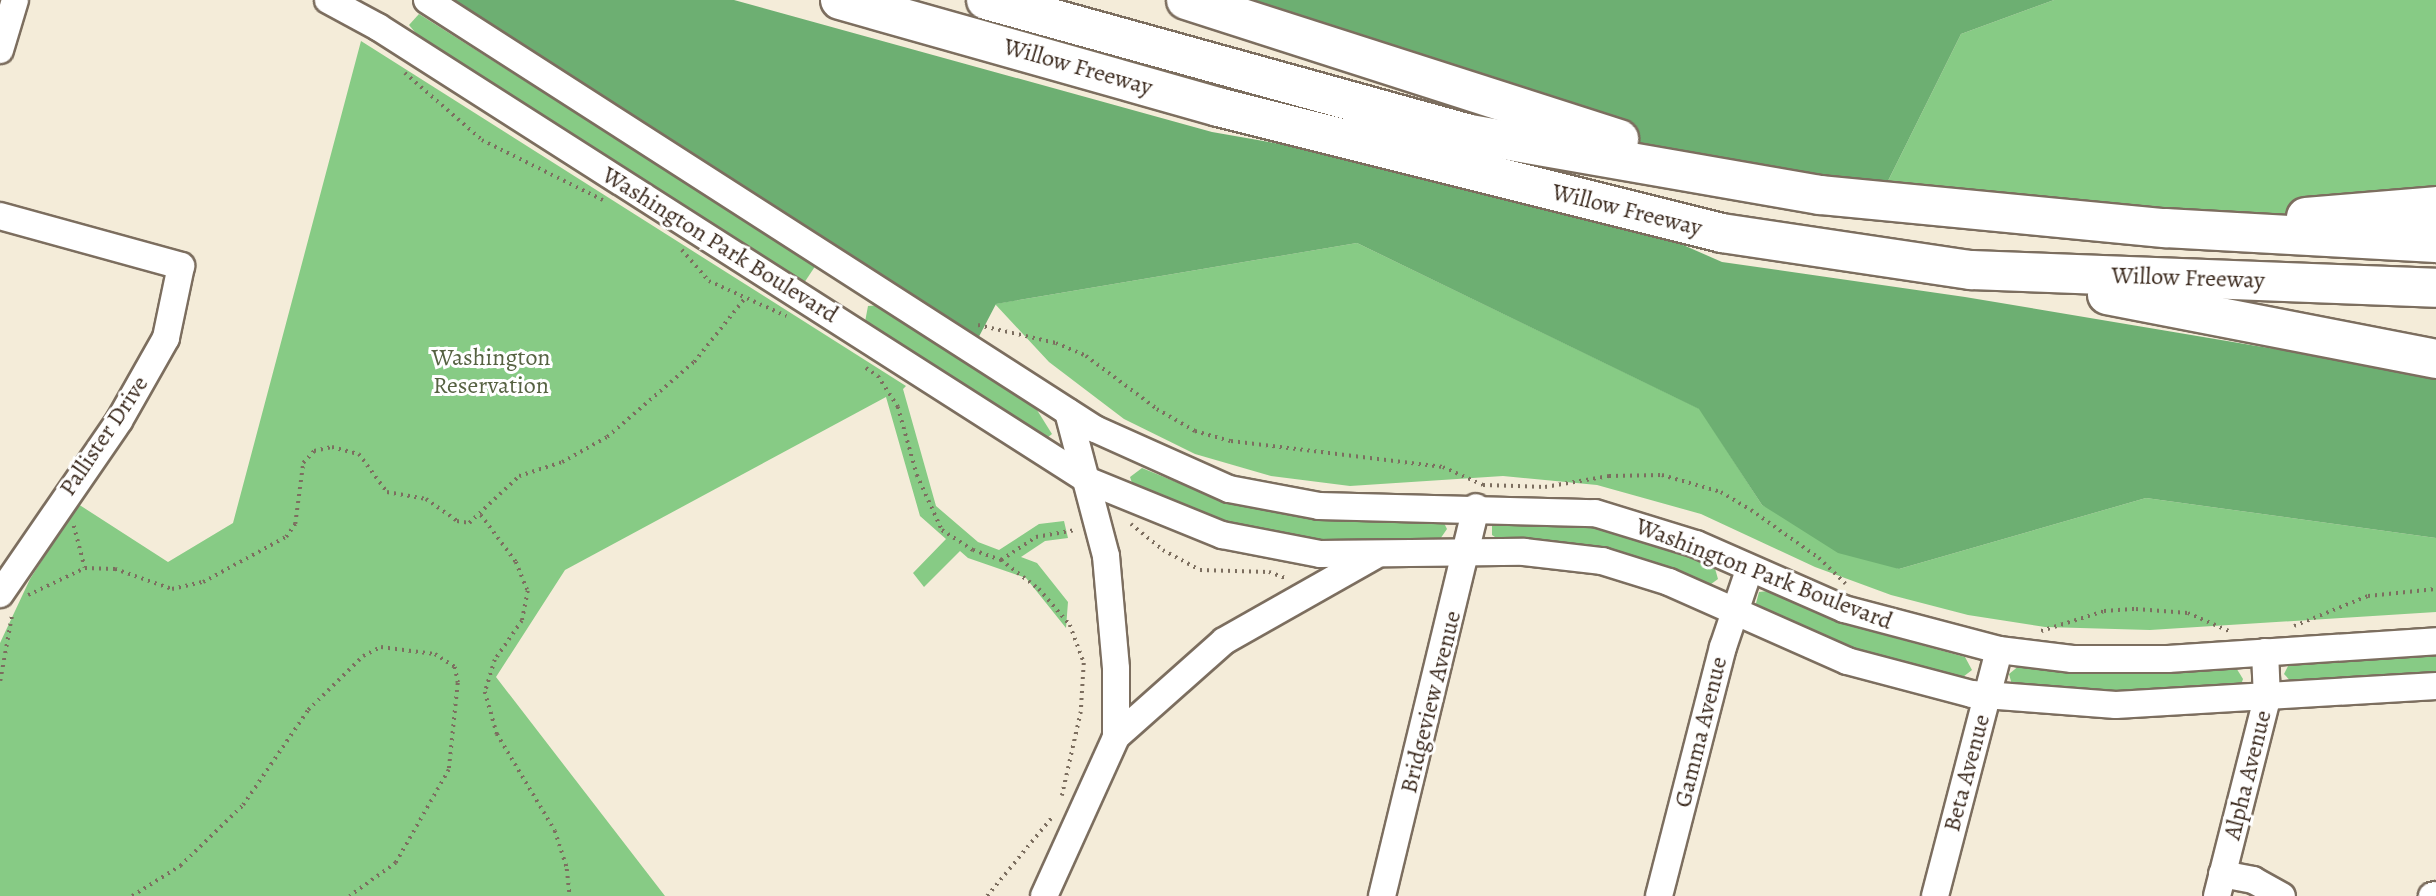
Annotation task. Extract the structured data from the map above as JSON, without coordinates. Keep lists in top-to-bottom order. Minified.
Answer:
{"streets":{"highway":["Willow Freeway"],"street":["Washington Park Boulevard","Pallister Drive","Bridgeview Avenue","Gamma Avenue","Beta Avenue","Alpha Avenue"]},"crossings":[["Washington Park Boulevard","Bridgeview Avenue"],["Washington Park Boulevard","Gamma Avenue"],["Washington Park Boulevard","Beta Avenue"],["Washington Park Boulevard","Alpha Avenue"]],"parks":["Washington Reservation"]}
